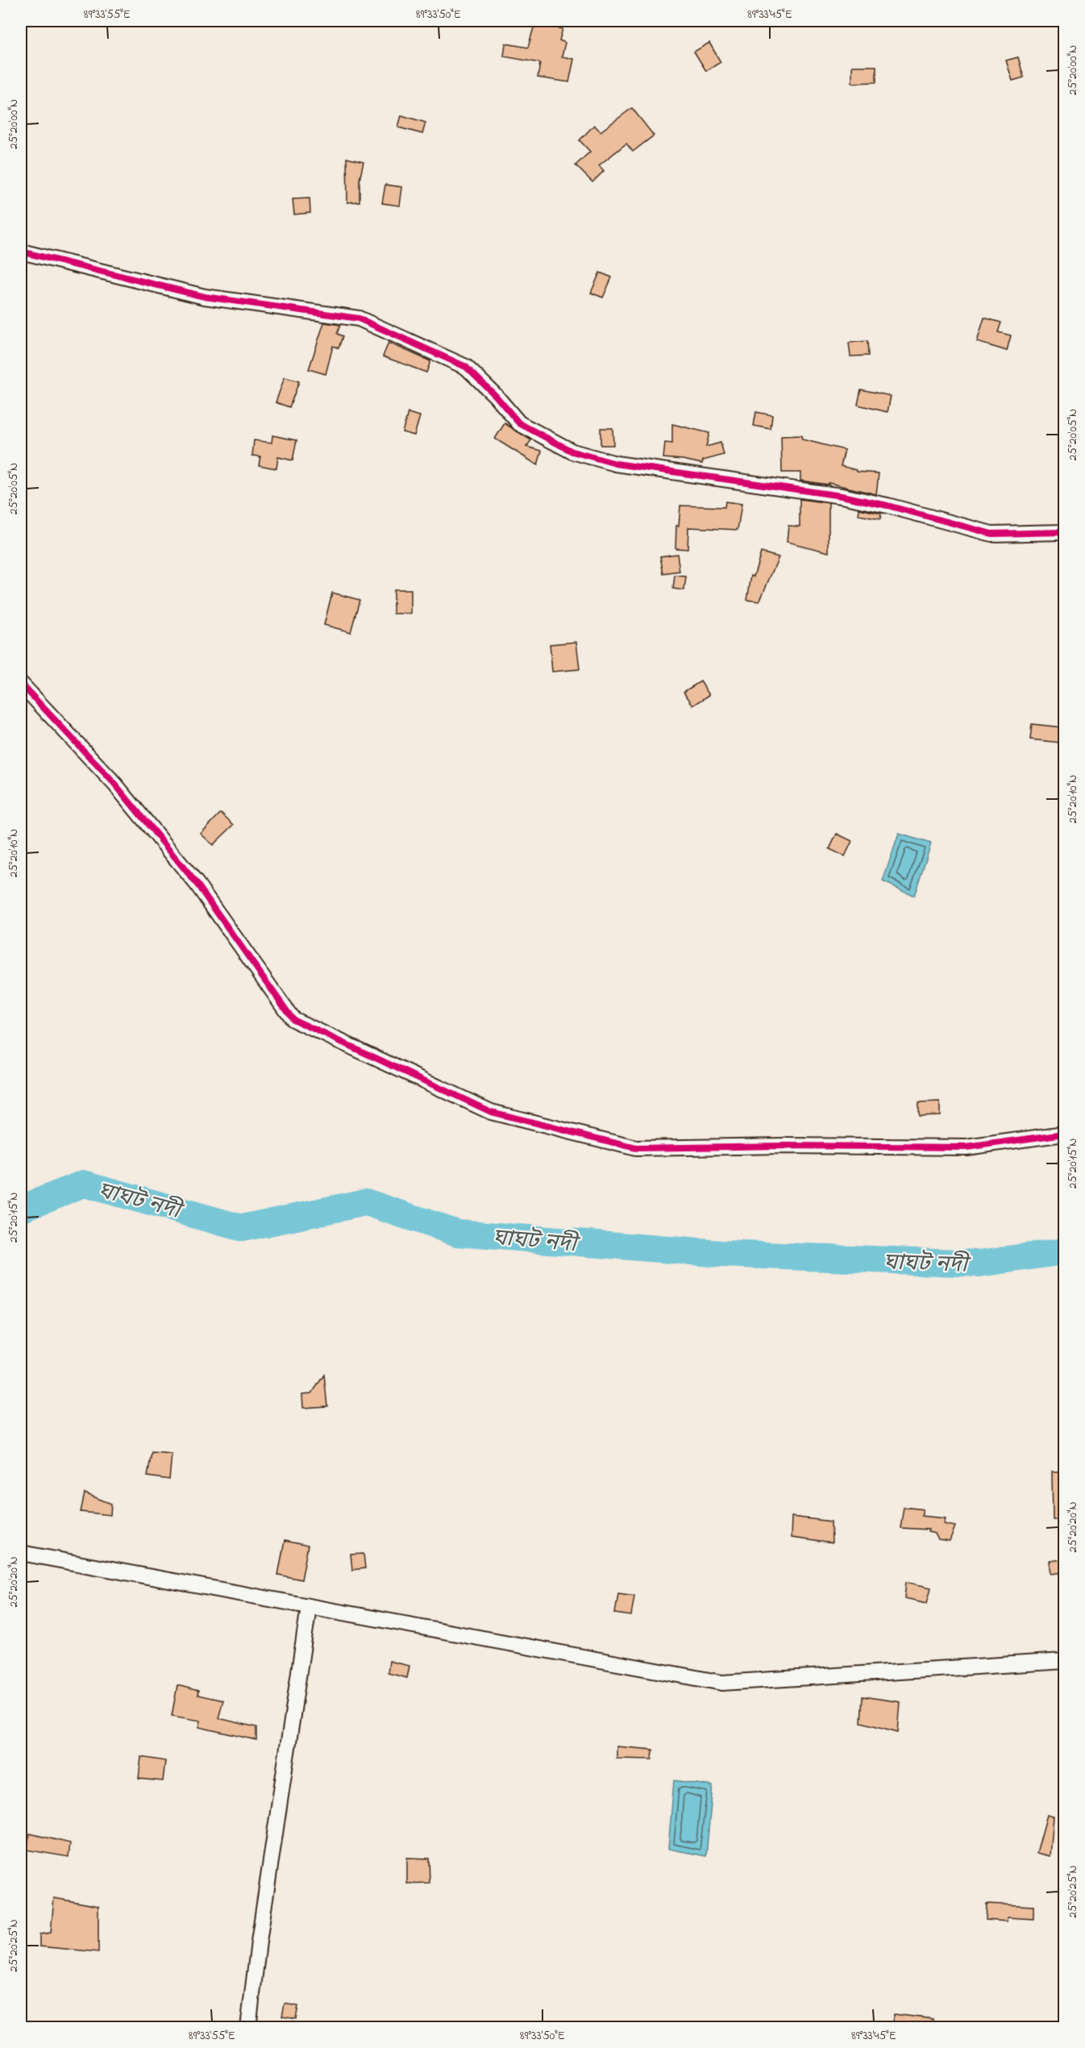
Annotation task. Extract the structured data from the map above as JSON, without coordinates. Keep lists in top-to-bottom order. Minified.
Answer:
{"water":["ঘাঘট নদী"],"coordinates":["89°33'55\"E","89°33'50\"E","89°33'45\"E","25°20'00\"N","25°20'05\"N","25°20'10\"N","25°20'15\"N","25°20'20\"N","25°20'25\"N"]}
